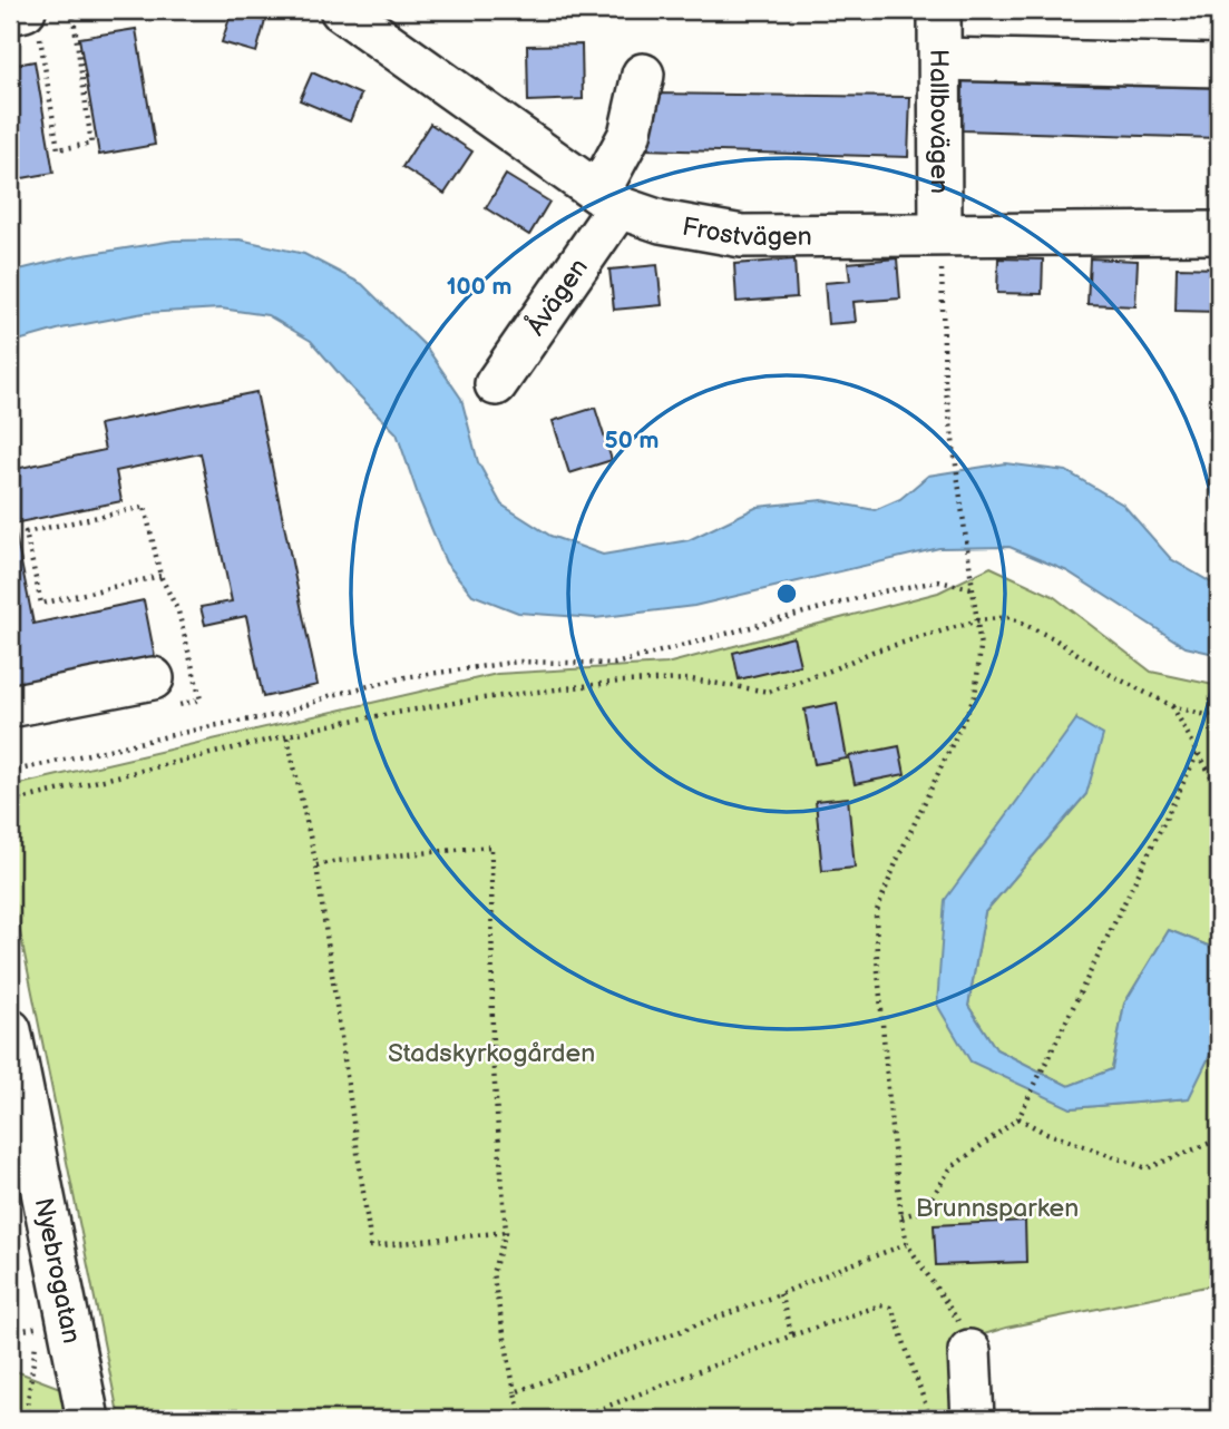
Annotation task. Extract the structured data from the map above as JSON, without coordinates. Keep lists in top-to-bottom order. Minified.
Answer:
{"streets":{"street":["Hallbovägen","Frostvägen","Åvägen","Nyebrogatan"]},"crossings":[["Hallbovägen","Frostvägen"],["Frostvägen","Åvägen"]],"parks":["Stadskyrkogården","Brunnsparken"],"rings":["100 m","50 m"]}
